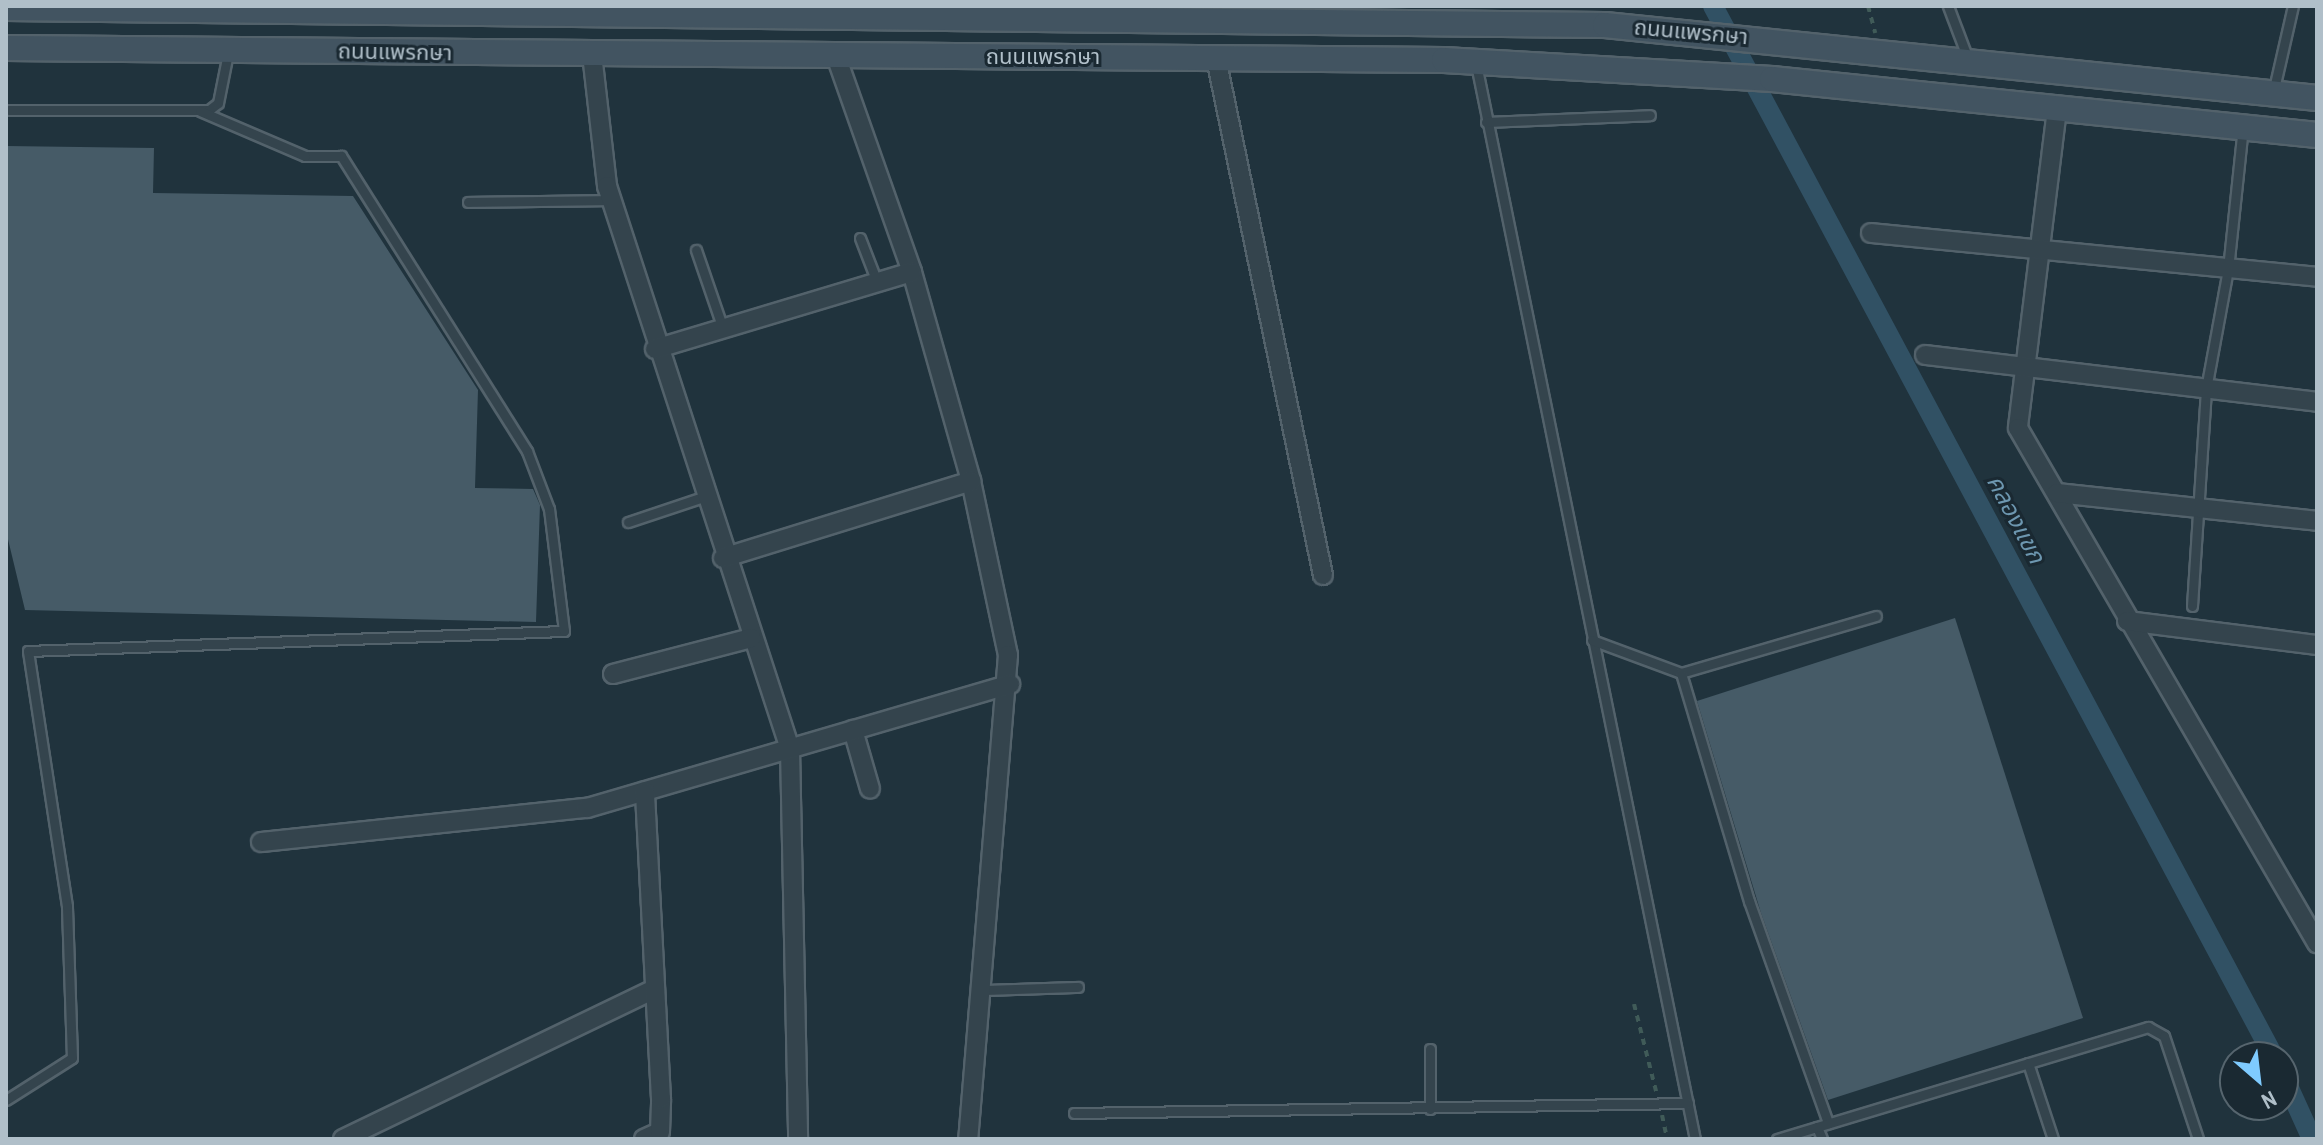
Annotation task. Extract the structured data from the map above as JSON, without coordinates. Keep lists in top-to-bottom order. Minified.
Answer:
{"streets":{"main road":["ถนนแพรกษา"]},"water":["คลองแขก"],"north":"bottom right"}
